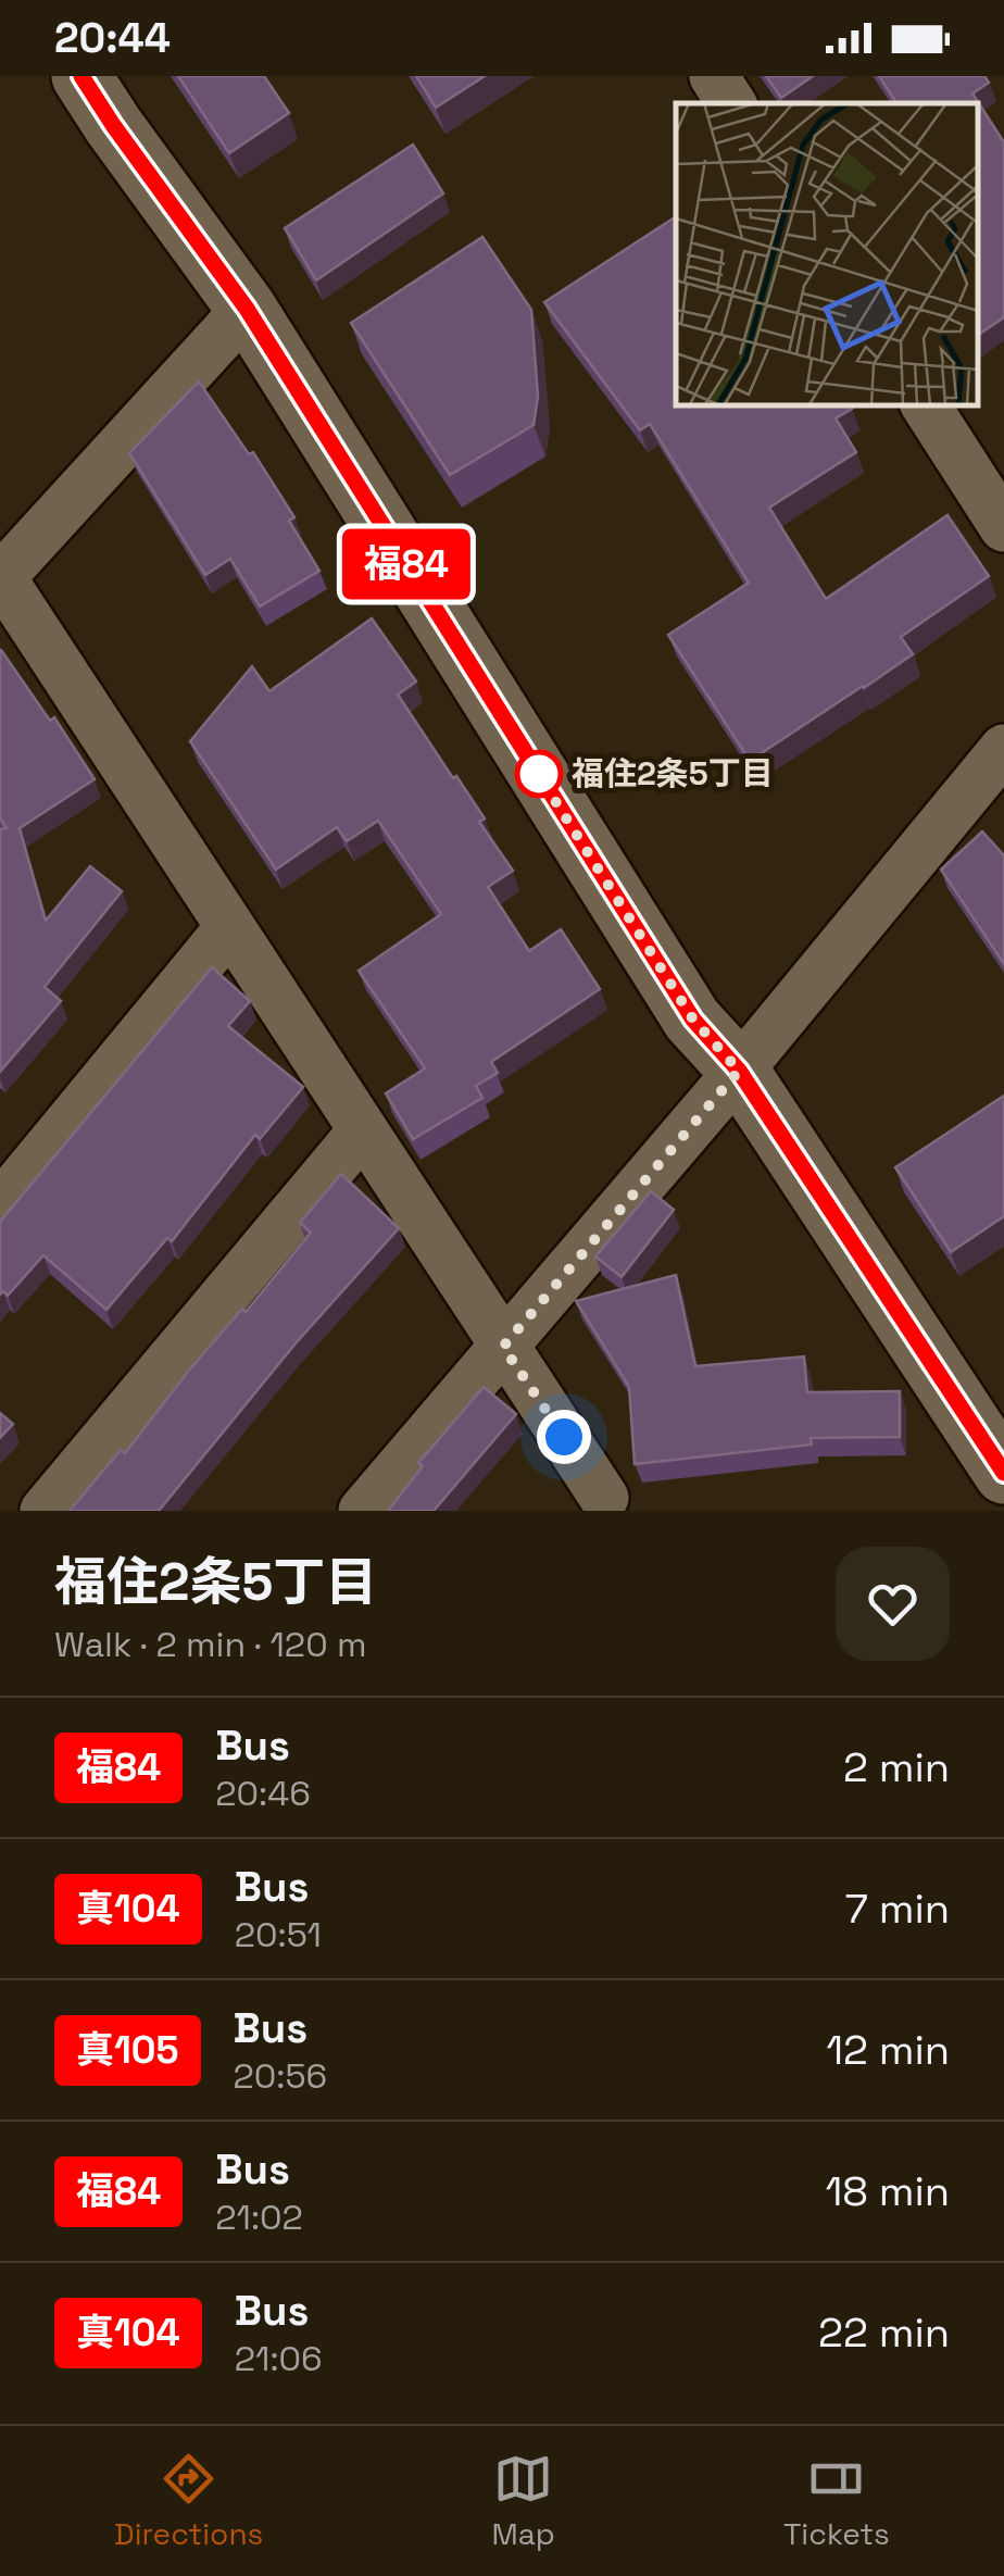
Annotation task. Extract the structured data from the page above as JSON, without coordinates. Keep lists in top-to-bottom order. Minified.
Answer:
{"places":["福住2条5丁目"],"lines":["bus line 福84"],"page":{"status":"20:44","on_map":"福84","heading":["福住2条5丁目","Walk · 2 min · 120 m"],"list":[{"mark":"福84","name":"Bus","note":"20:46","value":"2 min"},{"mark":"真104","name":"Bus","note":"20:51","value":"7 min"},{"mark":"真105","name":"Bus","note":"20:56","value":"12 min"},{"mark":"福84","name":"Bus","note":"21:02","value":"18 min"},{"mark":"真104","name":"Bus","note":"21:06","value":"22 min"}],"tabs":["Directions","Map","Tickets"]}}
